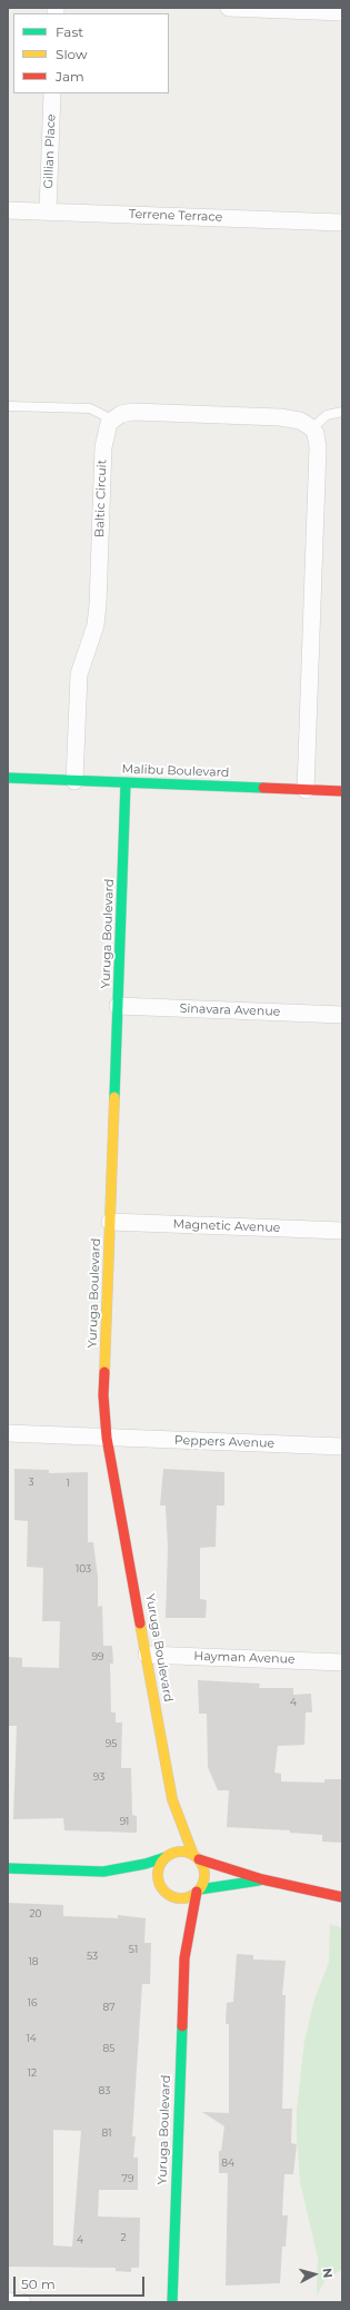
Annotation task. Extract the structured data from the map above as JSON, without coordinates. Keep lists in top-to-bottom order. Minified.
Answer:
{"streets":{"street":["Gillian Place","Terrene Terrace","Baltic Circuit","Malibu Boulevard","Yuruga Boulevard","Sinavara Avenue","Magnetic Avenue","Peppers Avenue","Hayman Avenue"]},"crossings":[["Gillian Place","Terrene Terrace"],["Baltic Circuit","Malibu Boulevard"],["Malibu Boulevard","Yuruga Boulevard"],["Yuruga Boulevard","Sinavara Avenue"],["Yuruga Boulevard","Magnetic Avenue"],["Yuruga Boulevard","Peppers Avenue"],["Yuruga Boulevard","Hayman Avenue"]],"house_numbers":["3","1","103","99","4","95","93","91","20","51","53","18","16","87","14","85","12","83","81","84","79","2","4"],"legend":["Fast","Slow","Jam"],"scale_bar":"50 m","north":"right"}
